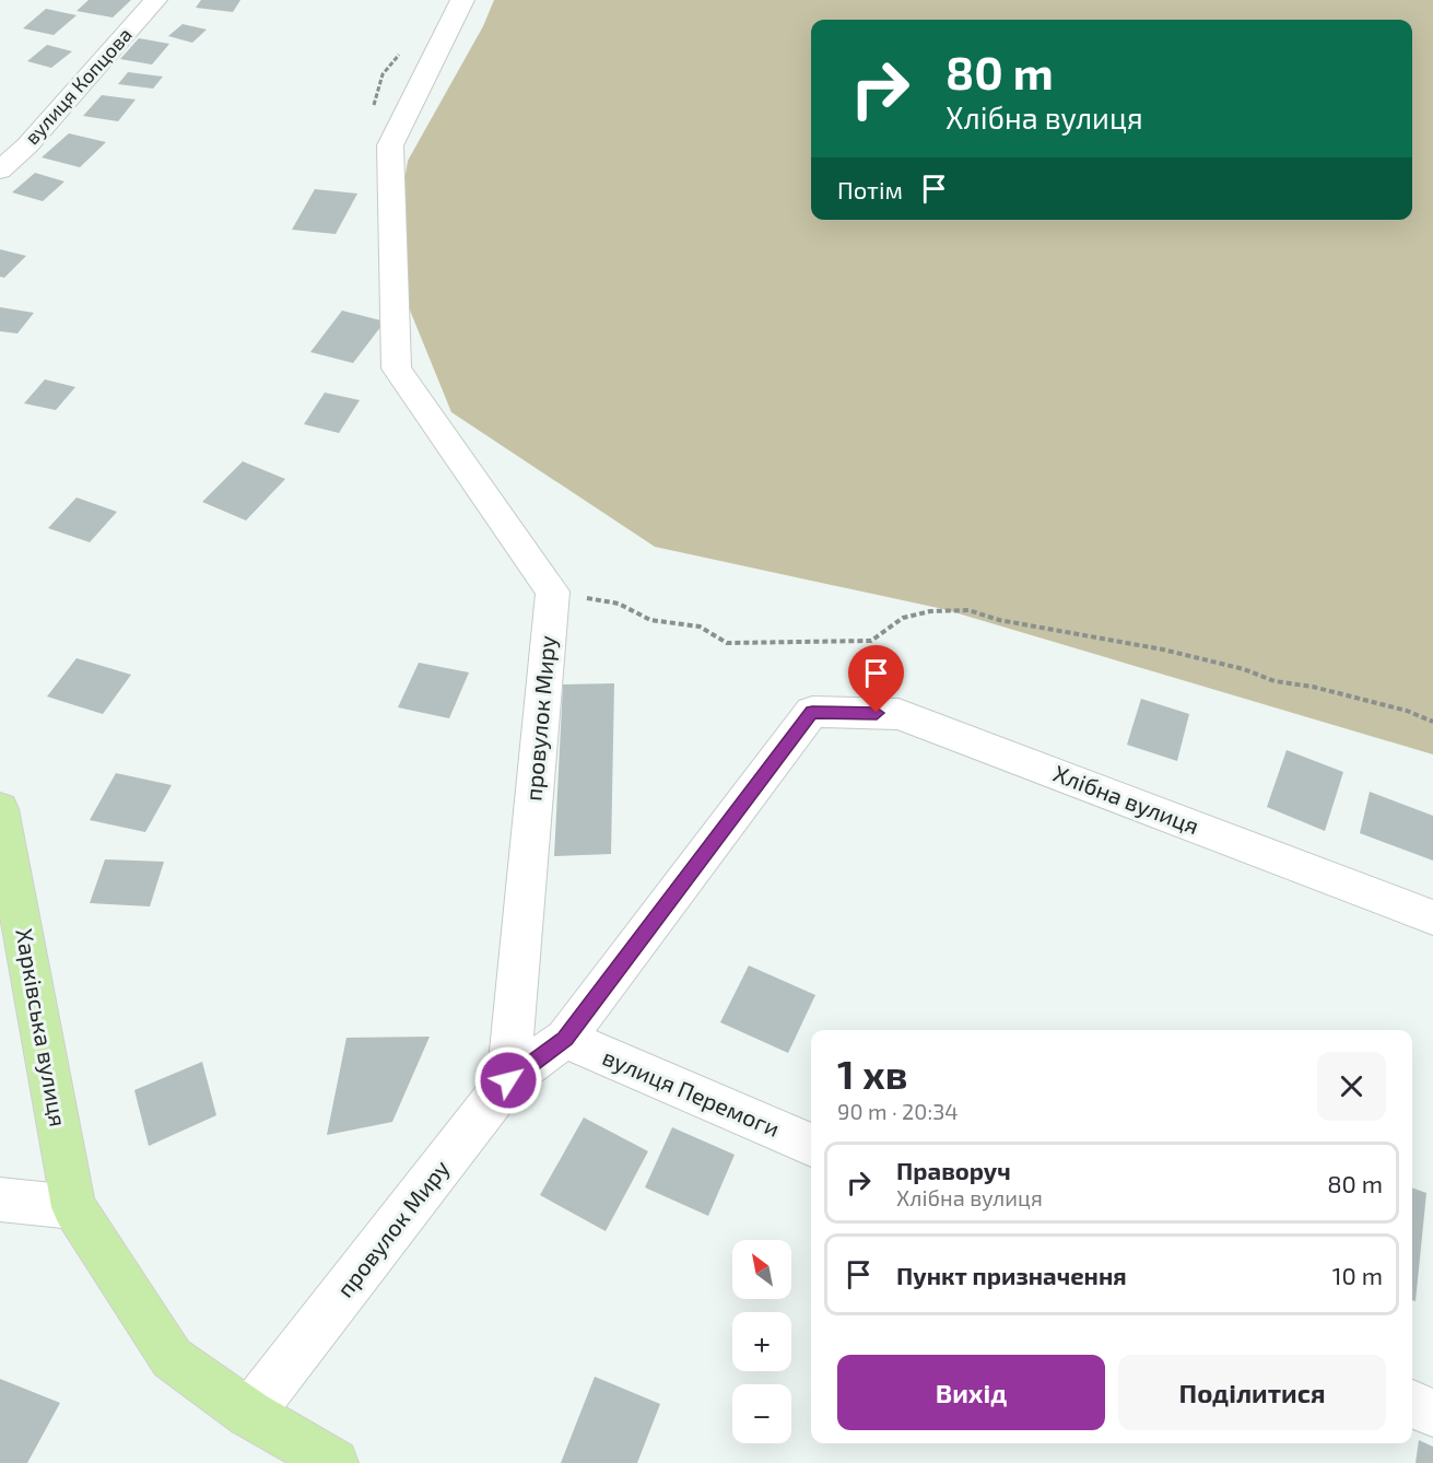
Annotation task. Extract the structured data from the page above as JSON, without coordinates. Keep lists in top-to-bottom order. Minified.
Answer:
{"streets":{"main road":["Харківська вулиця"],"street":["вулиця Копцова","провулок Миру","Хлібна вулиця","вулиця Перемоги"]},"crossings":[["Хлібна вулиця","вулиця Перемоги"]],"north":"top left","page":{"turn":["80 m","Хлібна вулиця"],"then":"Потім","heading":["1 хв","90 m · 20:34"],"list":[{"name":"Праворуч","note":"Хлібна вулиця","value":"80 m"},{"name":"Пункт призначення","value":"10 m"}],"map_buttons":["+","−"],"buttons":["Вихід","Поділитися"]}}
